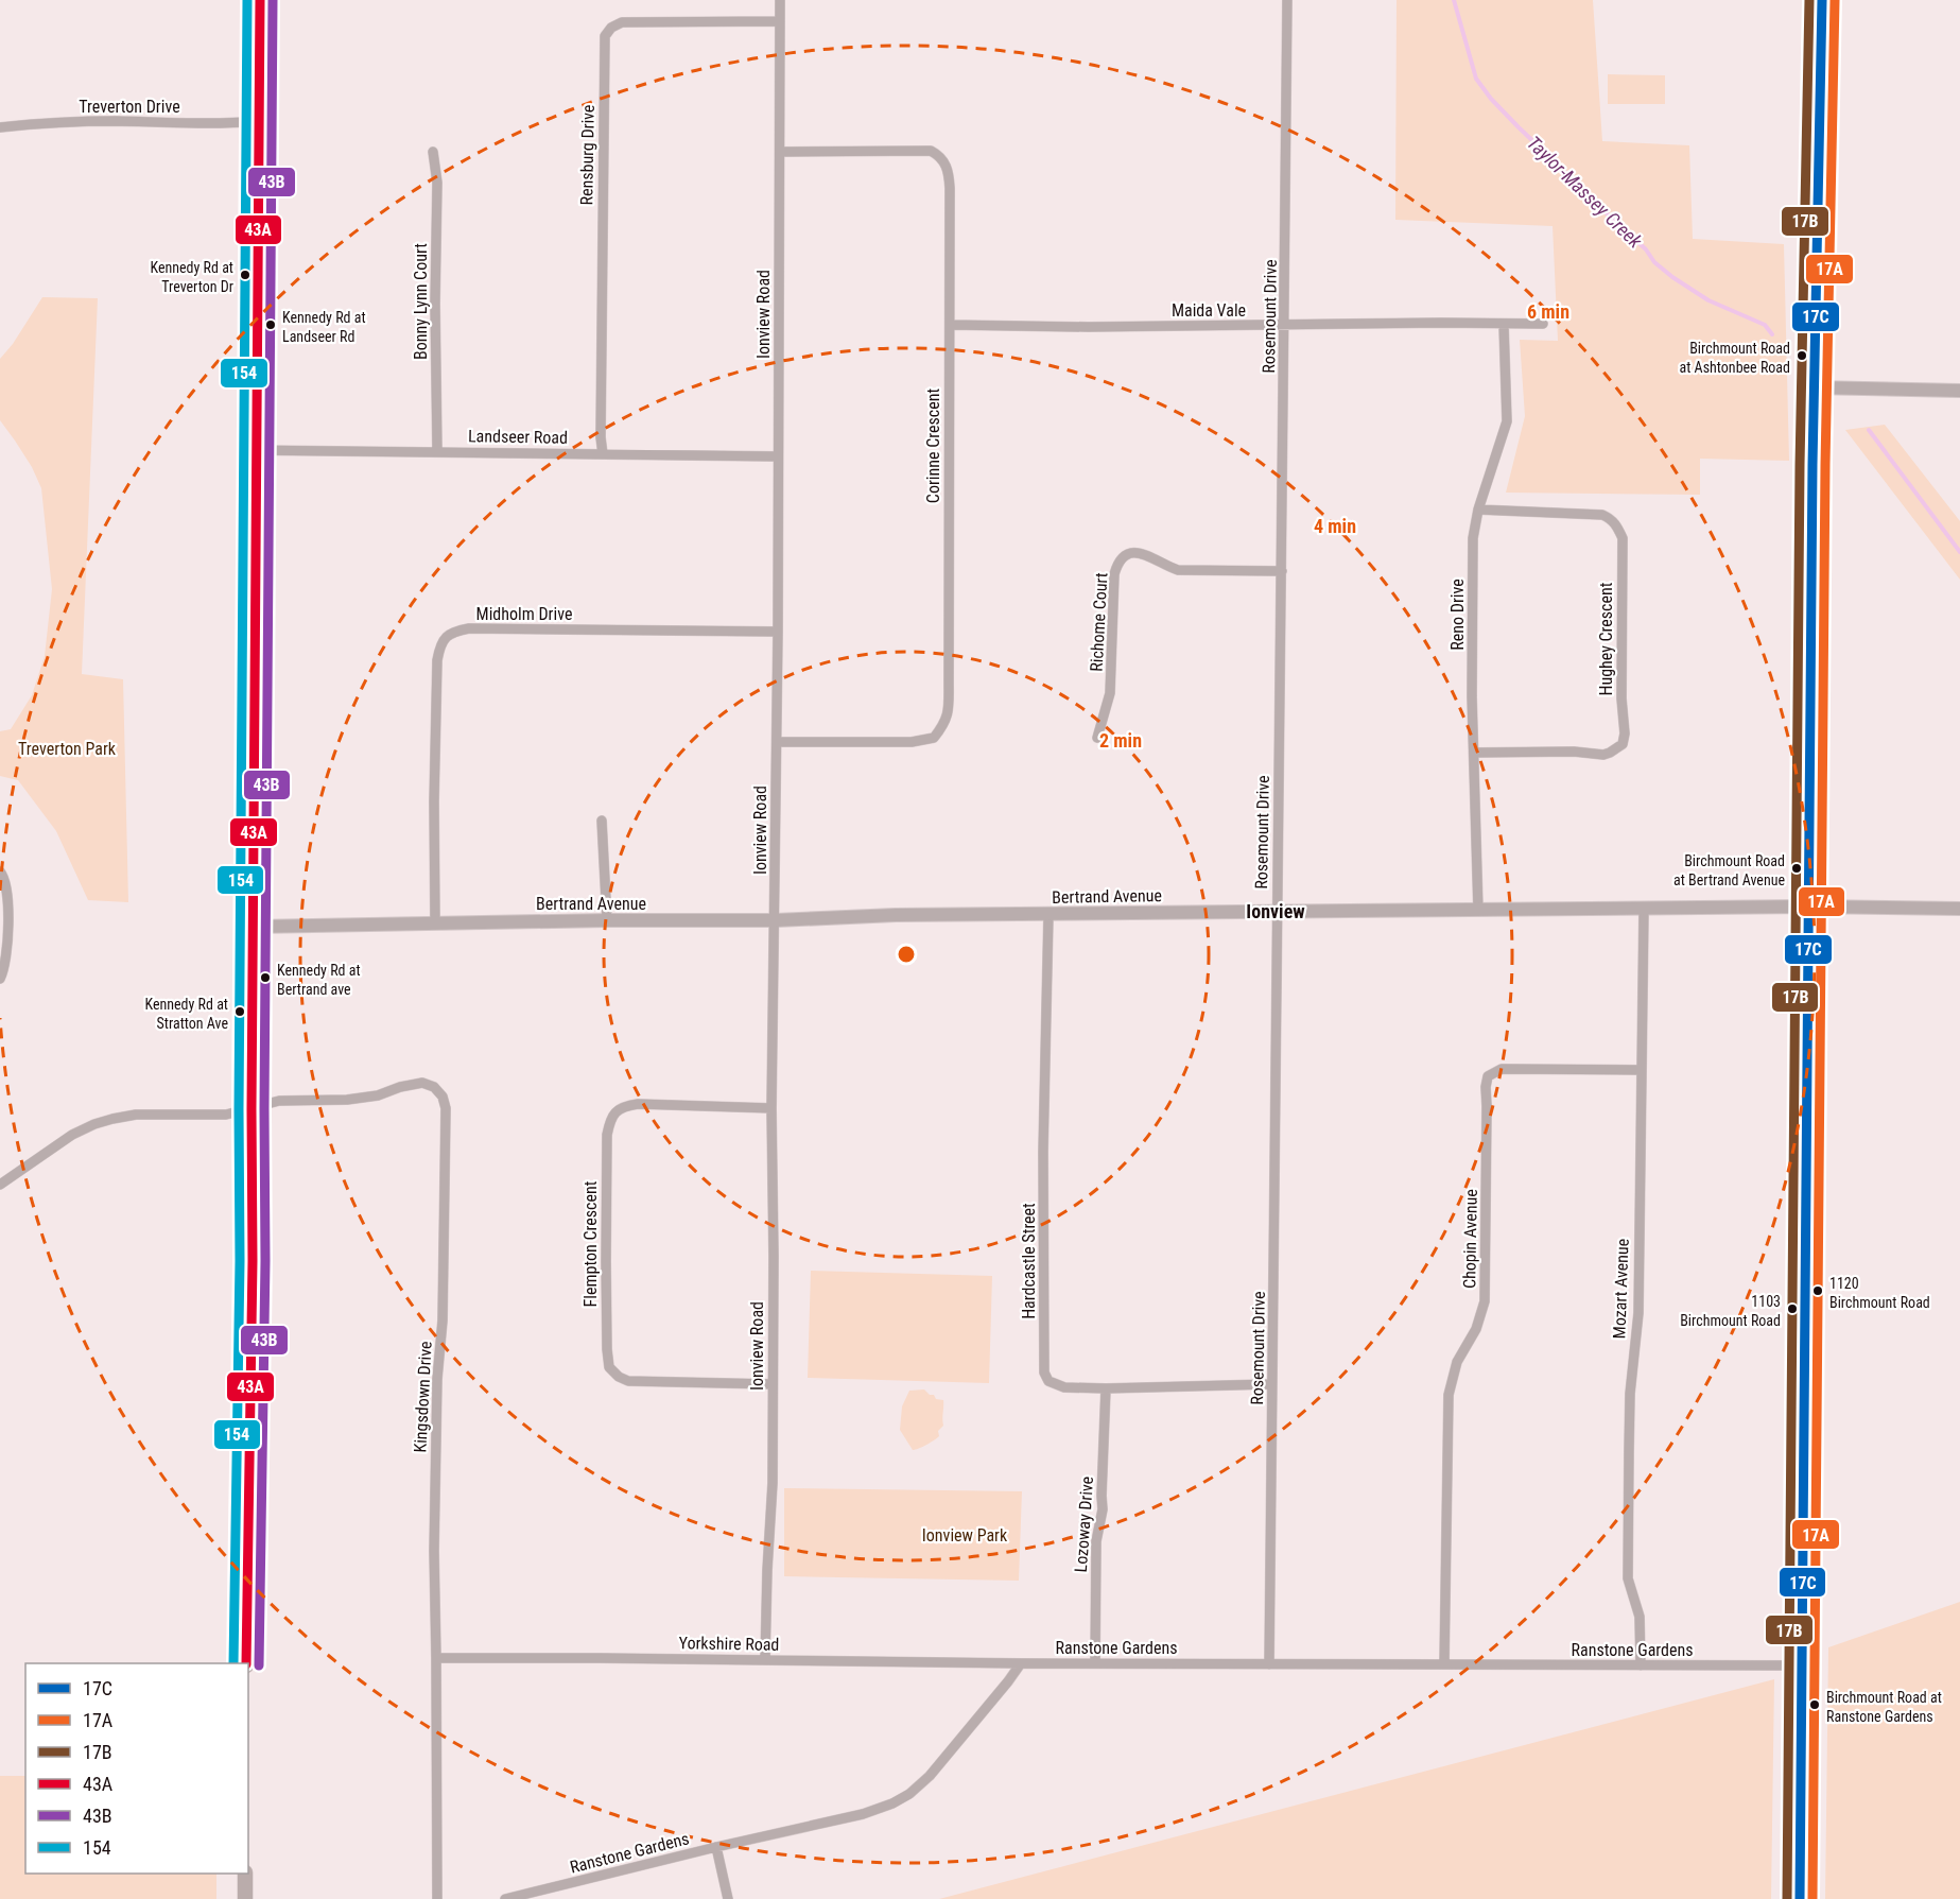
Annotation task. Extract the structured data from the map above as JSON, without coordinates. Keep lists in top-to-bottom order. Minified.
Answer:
{"streets":{"street":["Treverton Drive","Rensburg Drive","Bonny Lynn Court","Maida Vale","Ionview Road","Rosemount Drive","Landseer Road","Corinne Crescent","Midholm Drive","Reno Drive","Richome Court","Hughey Crescent","Bertrand Avenue","Chopin Avenue","Flempton Crescent","Hardcastle Street","Mozart Avenue","Kingsdown Drive","Lozoway Drive","Yorkshire Road","Ranstone Gardens"]},"crossings":[["Rensburg Drive","Ionview Road"],["Rensburg Drive","Landseer Road"],["Bonny Lynn Court","Landseer Road"],["Maida Vale","Rosemount Drive"],["Maida Vale","Corinne Crescent"],["Maida Vale","Reno Drive"],["Ionview Road","Landseer Road"],["Ionview Road","Corinne Crescent"],["Ionview Road","Midholm Drive"],["Ionview Road","Bertrand Avenue"],["Ionview Road","Flempton Crescent"],["Ionview Road","Yorkshire Road"],["Rosemount Drive","Richome Court"],["Rosemount Drive","Bertrand Avenue"],["Rosemount Drive","Hardcastle Street"],["Rosemount Drive","Ranstone Gardens"],["Midholm Drive","Bertrand Avenue"],["Reno Drive","Hughey Crescent"],["Reno Drive","Bertrand Avenue"],["Bertrand Avenue","Hardcastle Street"],["Bertrand Avenue","Mozart Avenue"],["Chopin Avenue","Mozart Avenue"],["Chopin Avenue","Ranstone Gardens"],["Hardcastle Street","Lozoway Drive"],["Mozart Avenue","Ranstone Gardens"],["Kingsdown Drive","Yorkshire Road"],["Lozoway Drive","Ranstone Gardens"],["Yorkshire Road","Ranstone Gardens"]],"districts":["Ionview"],"water":["Taylor-Massey Creek"],"parks":["Treverton Park","Ionview Park"],"places":["Kennedy Rd at Treverton Dr","Kennedy Rd at Landseer Rd","Birchmount Road at Ashtonbee Road","Birchmount Road at Bertrand Avenue","Kennedy Rd at Bertrand ave","Kennedy Rd at Stratton Ave","1120 Birchmount Road","1103 Birchmount Road","Birchmount Road at Ranstone Gardens"],"lines":["transit line 17C","transit line 17A","transit line 17B","transit line 43A","transit line 43B","transit line 154"],"legend":["17C","17A","17B","43A","43B","154"],"rings":["6 min","4 min","2 min"]}
